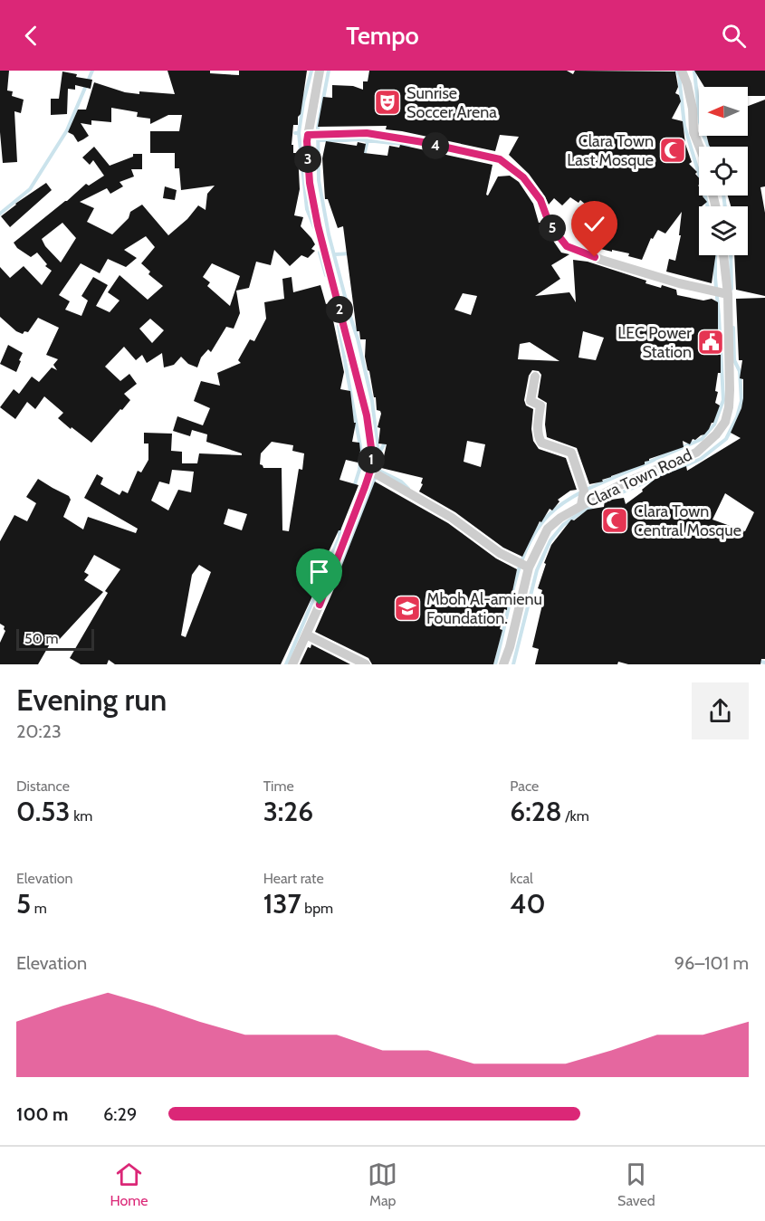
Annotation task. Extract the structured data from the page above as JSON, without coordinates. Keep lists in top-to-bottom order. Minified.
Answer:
{"streets":{"street":["Clara Town Road"]},"places":{"theatre":["Sunrise Soccer Arena"],"mosque":["Clara Town Last Mosque","Clara Town Central Mosque"],"public building":["LEC Power Station"],"school or university":["Mboh Al-amienu Foundation."]},"scale_bar":"50 m","north":"left","page":{"header":"Tempo","pins":["4","3","5","2","1"],"scale":"50 m","heading":["Evening run","20:23"],"stats":[["Distance","0.53 km"],["Time","3:26"],["Pace","6:28 /km"],["Elevation","5 m"],["Heart rate","137 bpm"],["kcal","40"]],"chart":["Elevation","96–101 m"],"list":[{"name":"100 m","note":"6:29"}],"tabs":["Home","Map","Saved"]}}
